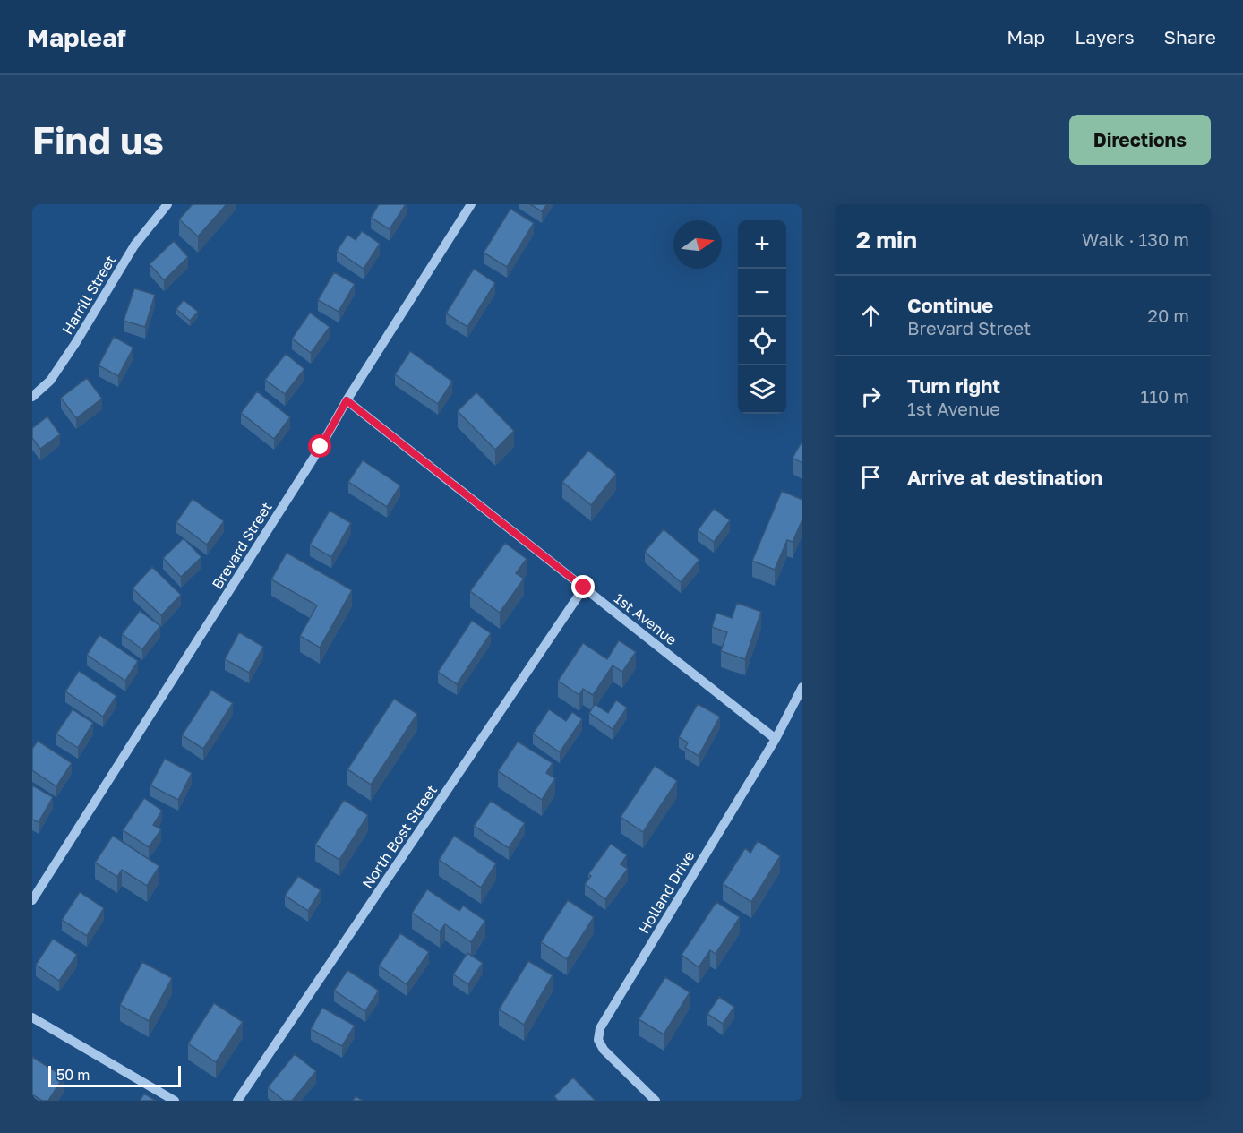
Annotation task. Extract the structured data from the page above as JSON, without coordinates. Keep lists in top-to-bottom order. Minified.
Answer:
{"streets":{"street":["Harrill Street","Brevard Street","1st Avenue","North Bost Street","Holland Drive"]},"crossings":[["Brevard Street","1st Avenue"],["1st Avenue","North Bost Street"],["1st Avenue","Holland Drive"]],"scale_bar":"50 m","north":"right","page":{"header":"Mapleaf","nav":["Map","Layers","Share"],"buttons":"Directions","title":"Find us","heading":["2 min","Walk · 130 m"],"map_buttons":["+","−"],"list":[["Continue","Brevard Street","20 m"],["Turn right","1st Avenue","110 m"],"Arrive at destination"],"scale":"50 m"}}
